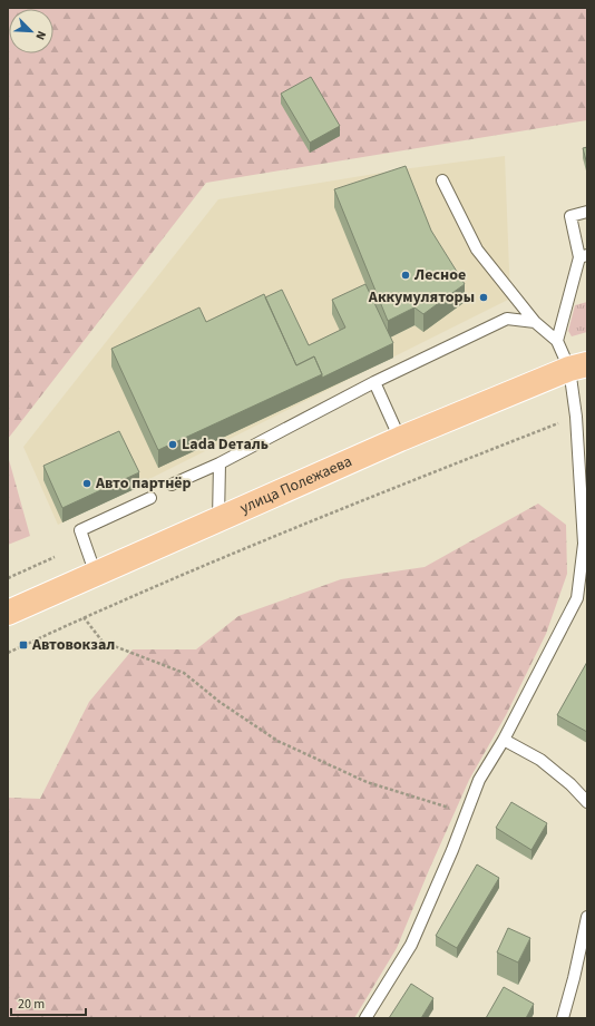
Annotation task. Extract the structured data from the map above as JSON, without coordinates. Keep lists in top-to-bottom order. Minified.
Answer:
{"streets":{"main road":["улица Полежаева"]},"places":{"other":["Лесное","Аккумуляторы","Lada Dеталь","Авто партнёр"],"transit":["Автовокзал"]},"scale_bar":"20 m","north":"bottom right"}
